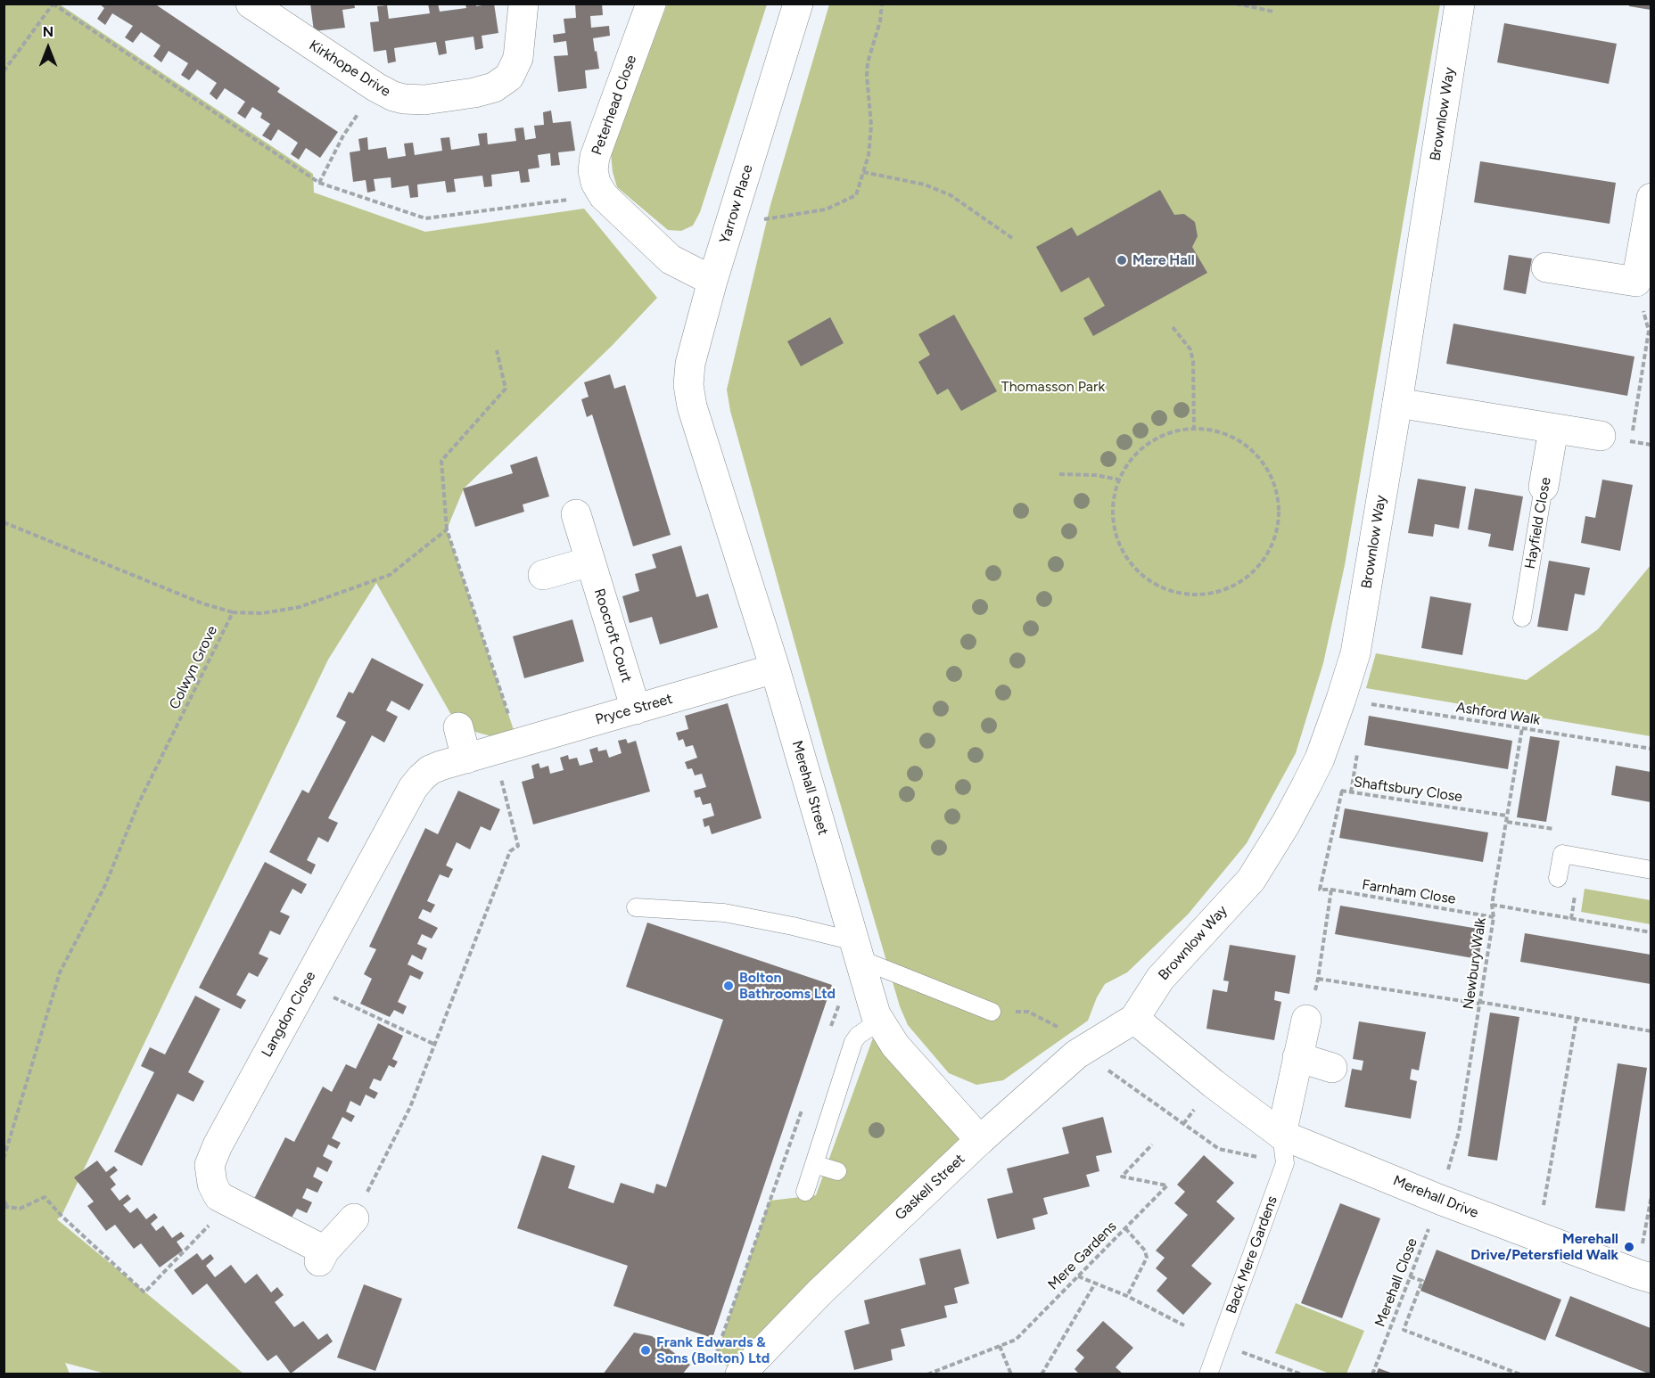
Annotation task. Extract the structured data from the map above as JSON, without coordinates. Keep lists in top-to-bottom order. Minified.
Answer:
{"streets":{"street":["Kirkhope Drive","Peterhead Close","Brownlow Way","Yarrow Place","Hayfield Close","Roocroft Court","Pryce Street","Merehall Street","Langdon Close","Gaskell Street","Merehall Drive"],"lane":["Back Mere Gardens"],"path":["Colwyn Grove","Ashford Walk","Shaftsbury Close","Farnham Close","Newbury Walk","Mere Gardens","Merehall Close"]},"crossings":[["Brownlow Way","Ashford Walk"],["Brownlow Way","Shaftsbury Close"],["Brownlow Way","Gaskell Street"],["Brownlow Way","Merehall Drive"],["Yarrow Place","Merehall Street"],["Roocroft Court","Pryce Street"],["Pryce Street","Merehall Street"],["Pryce Street","Langdon Close"],["Ashford Walk","Newbury Walk"],["Merehall Street","Gaskell Street"],["Shaftsbury Close","Farnham Close"],["Shaftsbury Close","Newbury Walk"],["Farnham Close","Newbury Walk"],["Newbury Walk","Merehall Drive"],["Newbury Walk","Merehall Close"],["Gaskell Street","Merehall Drive"],["Merehall Drive","Back Mere Gardens"],["Merehall Drive","Merehall Close"]],"parks":["Thomasson Park"],"places":["Mere Hall","Bolton Bathrooms Ltd","Merehall Drive/Petersfield Walk","Frank Edwards & Sons (Bolton) Ltd"],"north":"top"}
